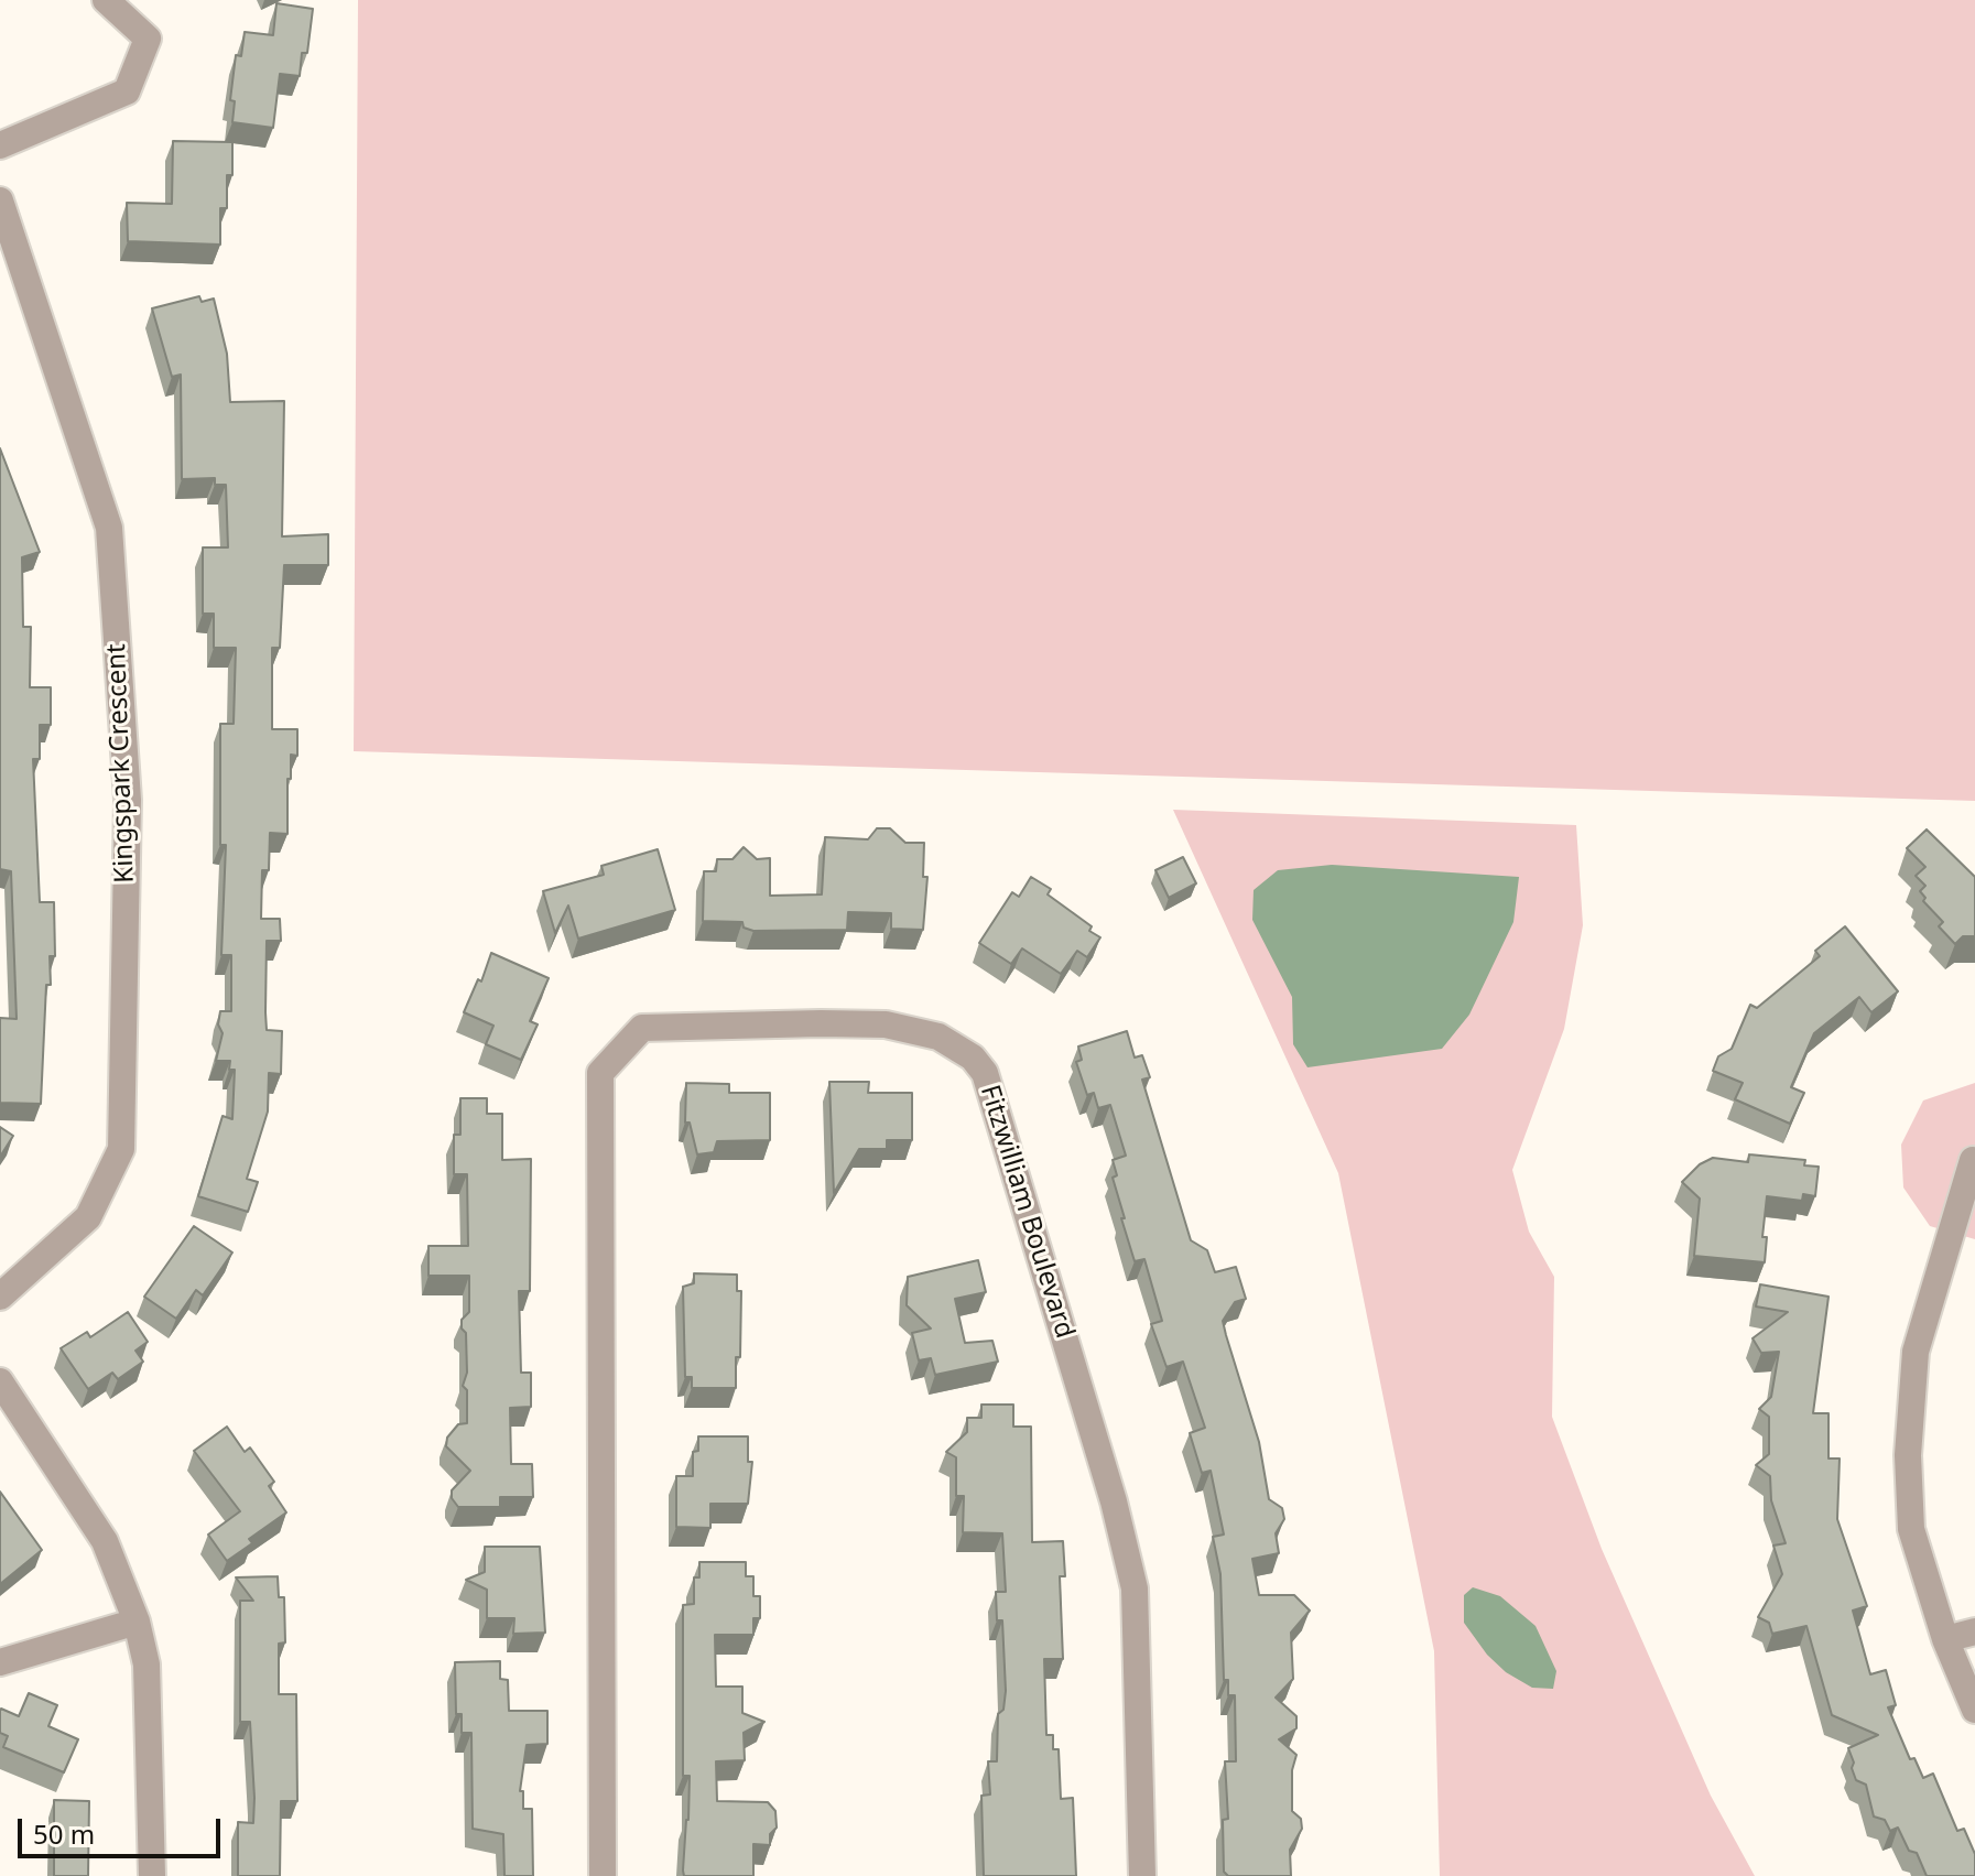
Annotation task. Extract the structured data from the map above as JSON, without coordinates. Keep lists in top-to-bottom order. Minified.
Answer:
{"streets":{"street":["Kingspark Crescent","Fitzwilliam Boulevard"]},"scale_bar":"50 m"}
